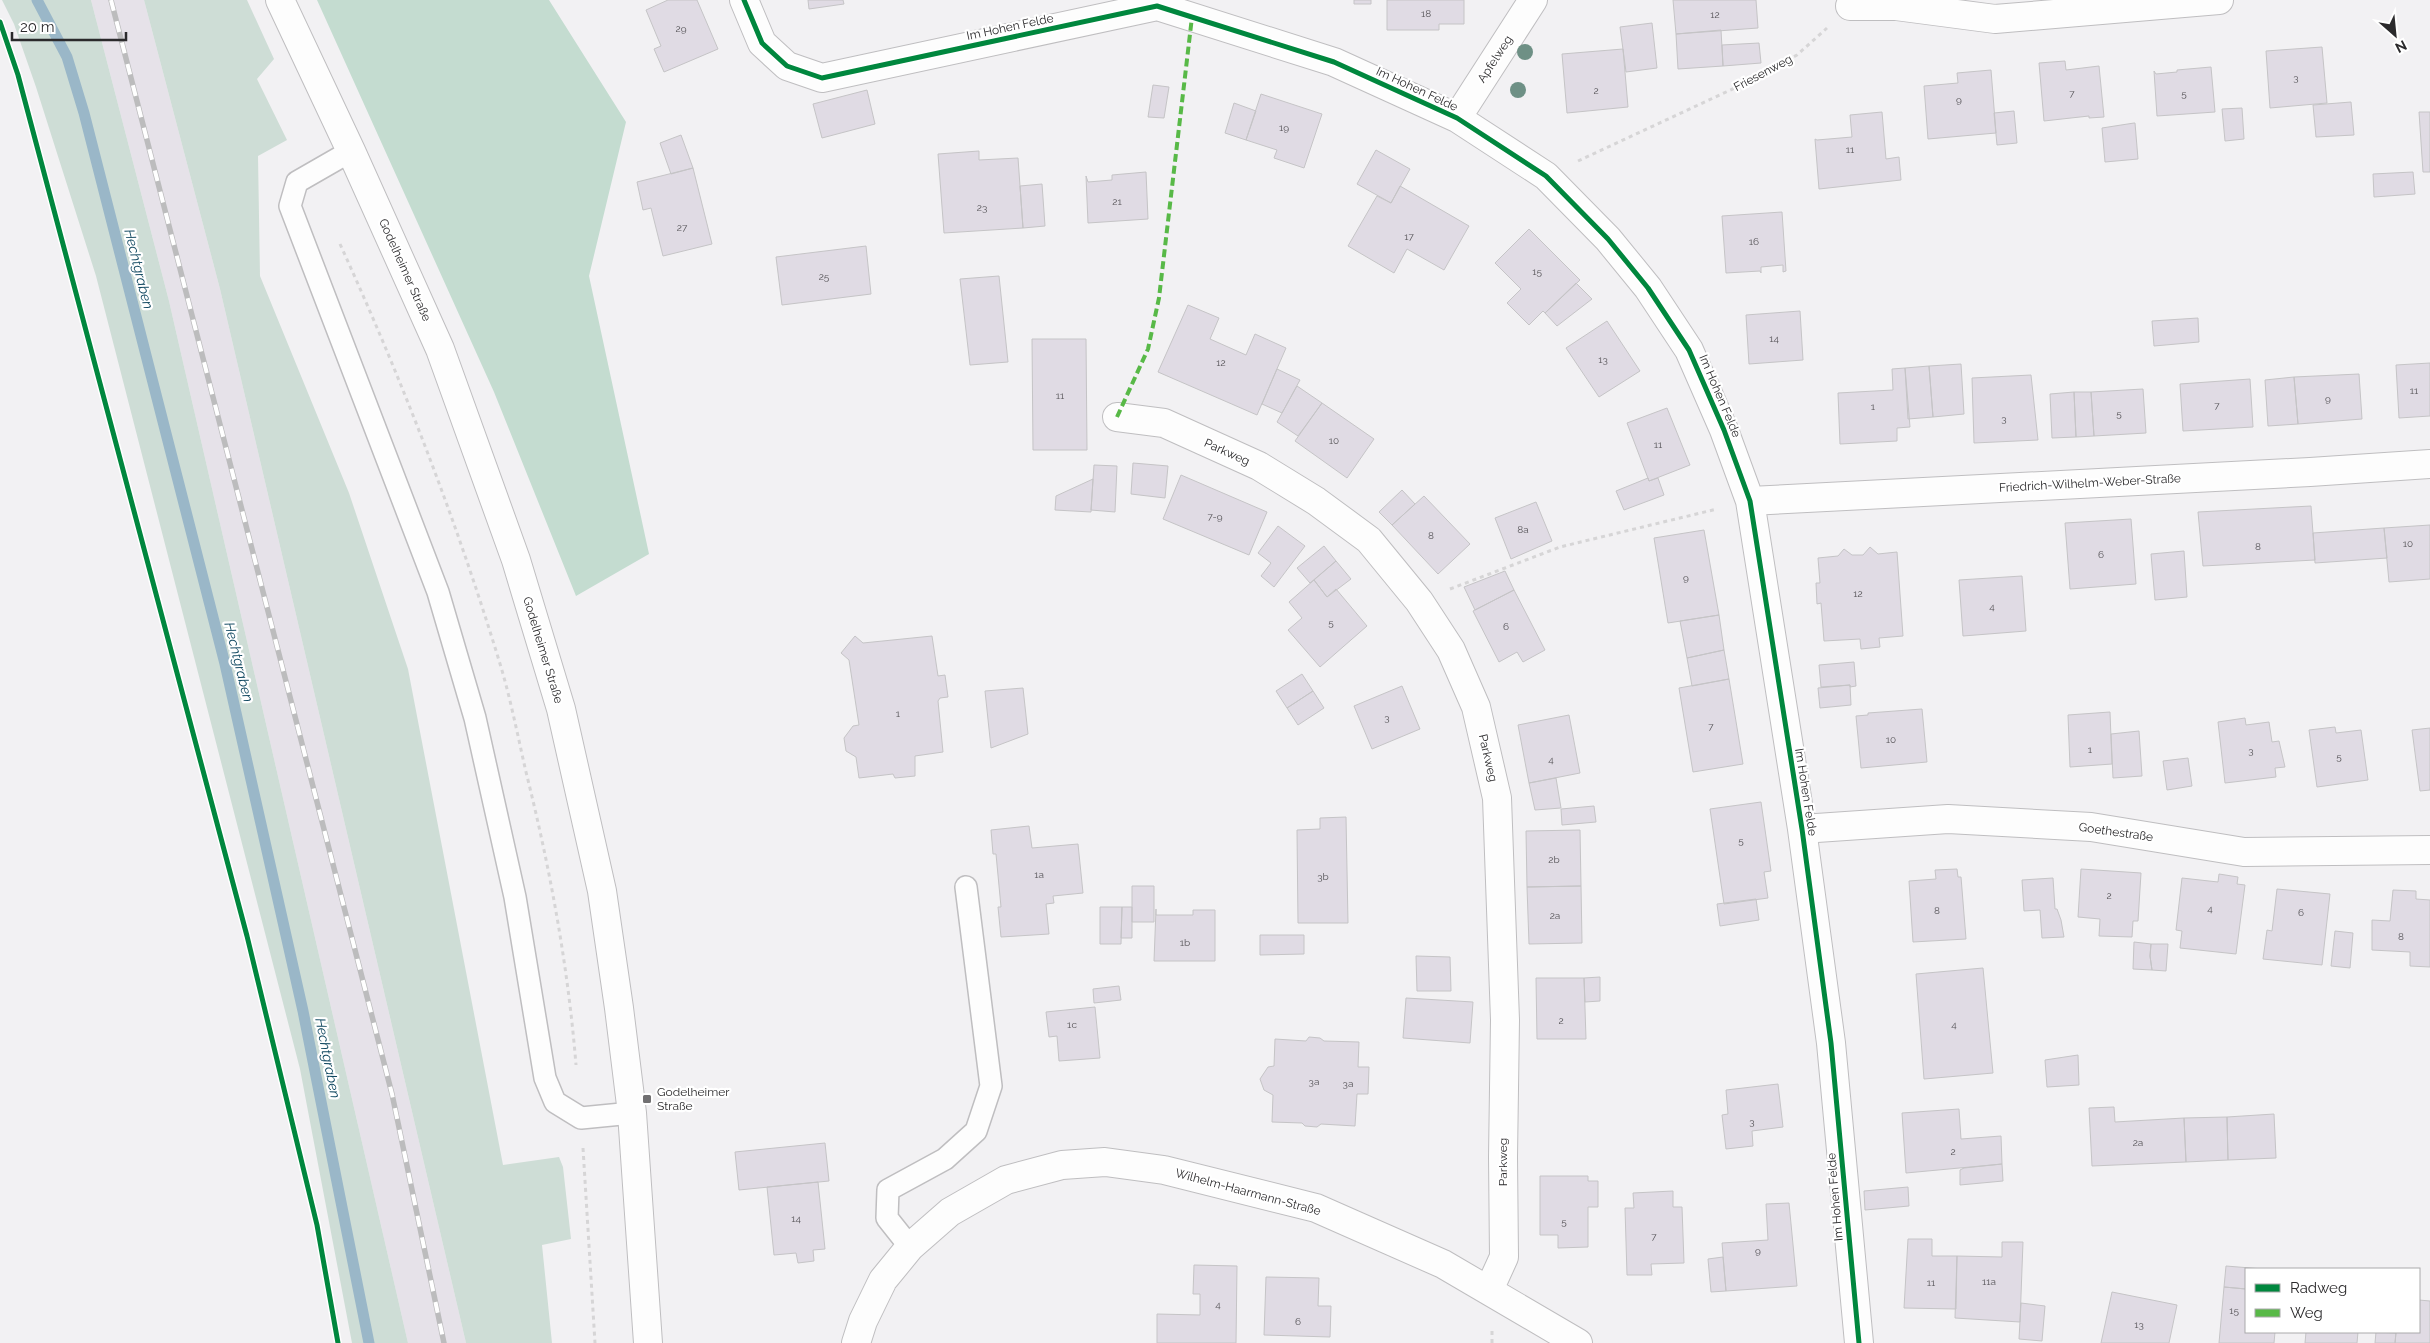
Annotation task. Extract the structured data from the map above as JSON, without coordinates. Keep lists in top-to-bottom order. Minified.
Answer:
{"streets":{"street":["Im Hohen Felde","Apfelweg","Godelheimer Straße","Parkweg","Friedrich-Wilhelm-Weber-Straße","Goethestraße","Wilhelm-Haarmann-Straße"],"path":["Friesenweg"]},"crossings":[["Im Hohen Felde","Apfelweg"],["Im Hohen Felde","Friesenweg"],["Im Hohen Felde","Friedrich-Wilhelm-Weber-Straße"],["Im Hohen Felde","Goethestraße"],["Parkweg","Wilhelm-Haarmann-Straße"]],"water":["Hechtgraben"],"places":{"transit":["Godelheimer Straße"]},"house_numbers":["18","12","29","3","2","7","5","9","19","11","21","23","27","17","16","15","25","14","13","12","11","11","9","7","1","5","3","10","11","7-9","8a","8","10","8","6","9","12","4","5","6","1","3","7","10","1","3","5","4","5","2b","1a","3b","2","4","8","6","2a","8","1b","2","1c","4","3a","3a","3","2a","2","14","5","7","9","11a","11","4","15","6","13"],"legend":["Radweg","Weg"],"scale_bar":"20 m","north":"bottom right"}
